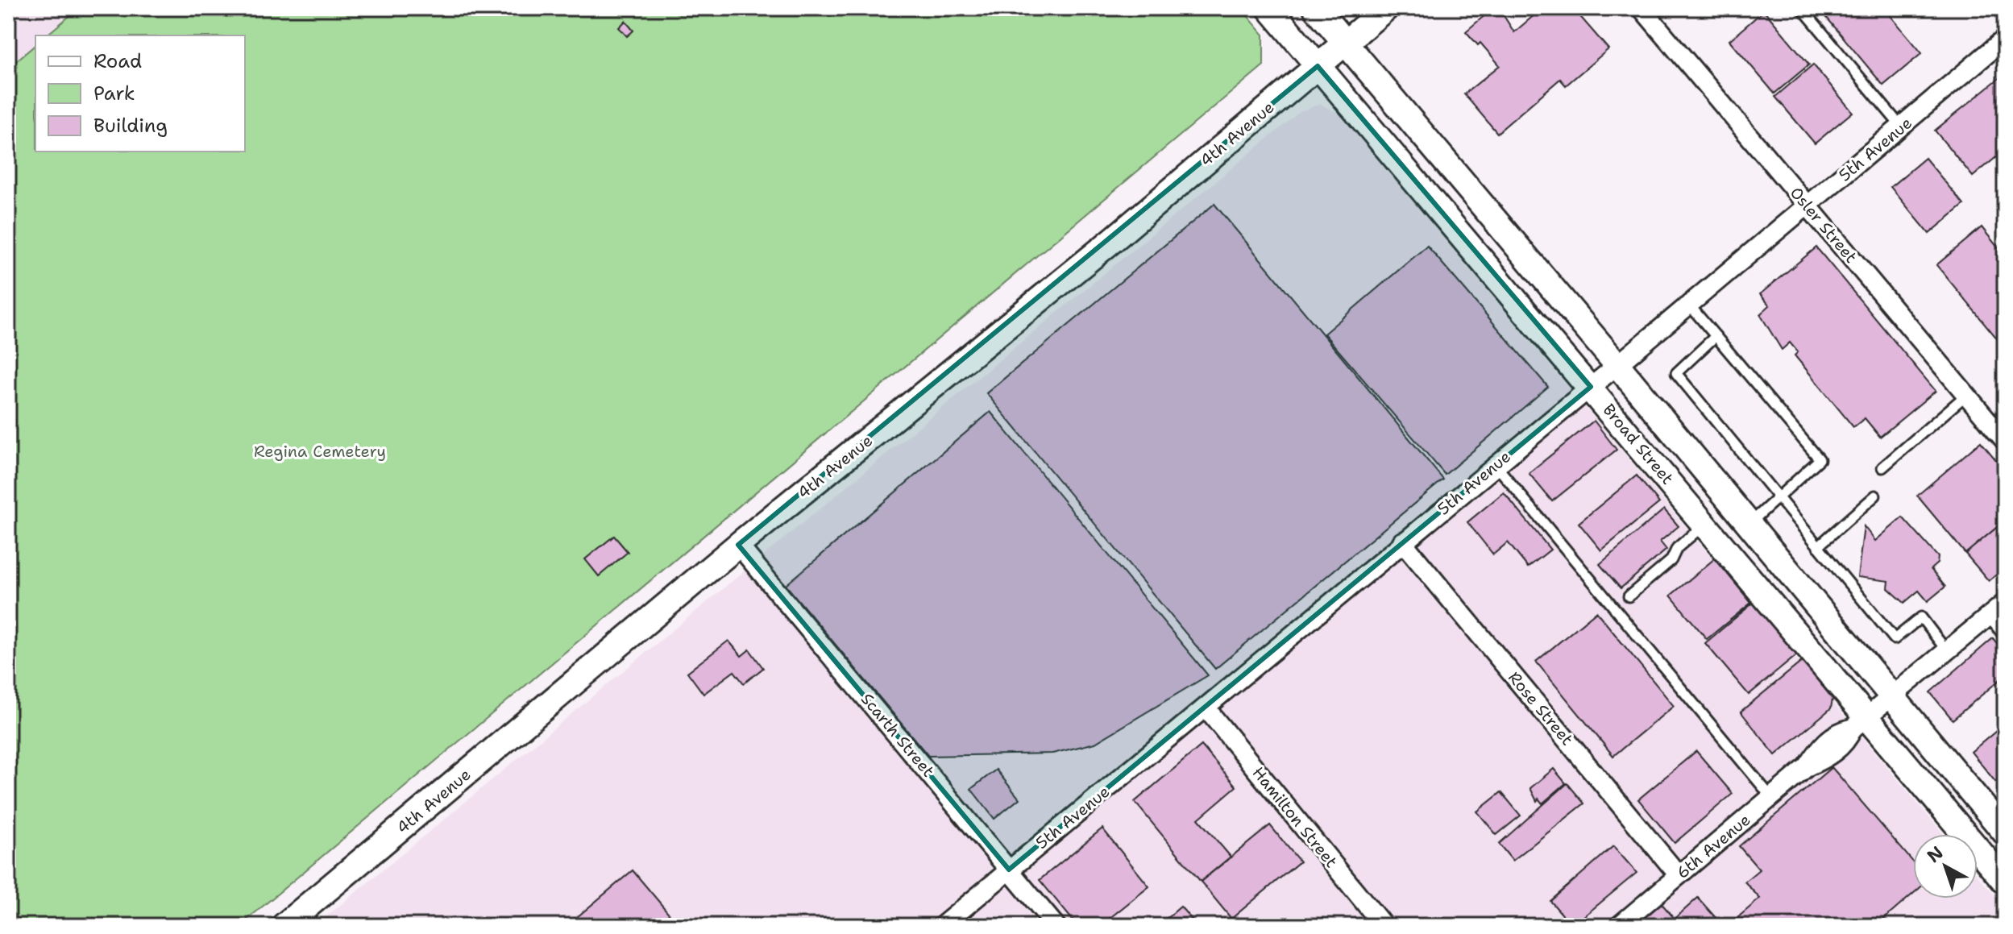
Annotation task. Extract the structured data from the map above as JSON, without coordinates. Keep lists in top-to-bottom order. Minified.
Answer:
{"streets":{"main road":["4th Avenue","Broad Street"],"street":["5th Avenue","Osler Street","Rose Street","Scarth Street","Hamilton Street","6th Avenue"]},"crossings":[["4th Avenue","Broad Street"],["4th Avenue","Scarth Street"],["5th Avenue","Osler Street"],["5th Avenue","Broad Street"],["5th Avenue","Rose Street"],["5th Avenue","Scarth Street"],["5th Avenue","Hamilton Street"],["Broad Street","6th Avenue"],["Rose Street","6th Avenue"]],"parks":["Regina Cemetery"],"legend":["Road","Park","Building"],"north":"top left"}
